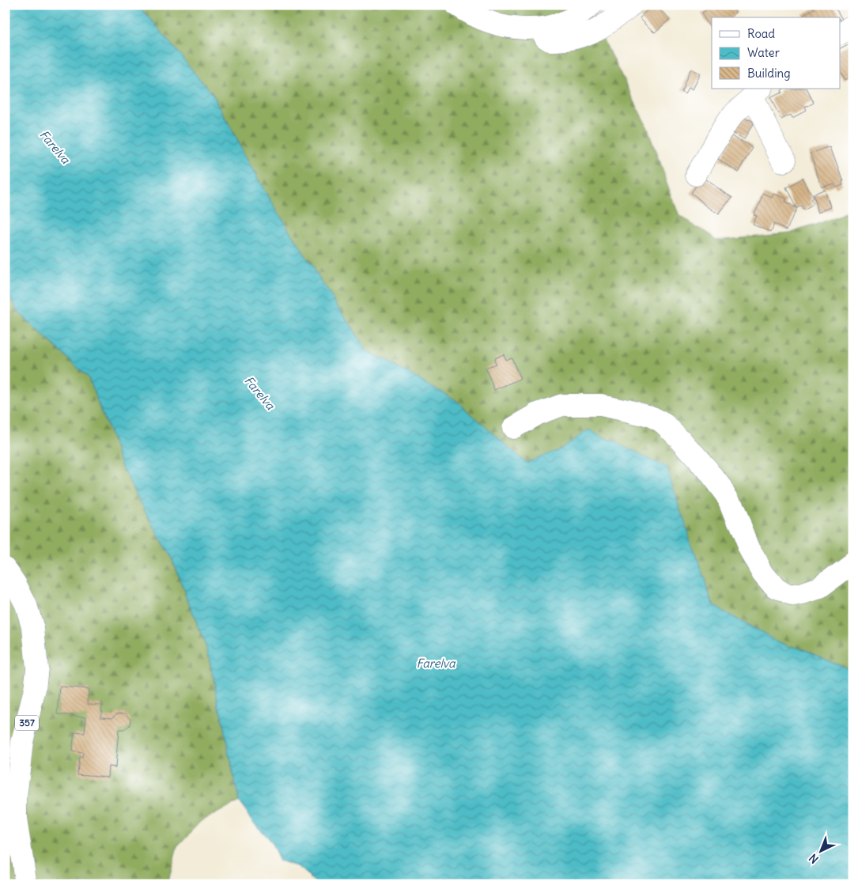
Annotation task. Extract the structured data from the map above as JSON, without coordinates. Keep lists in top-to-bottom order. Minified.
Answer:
{"streets":{"main road":["357"]},"water":["Farelva"],"legend":["Road","Water","Building"],"north":"bottom left"}
